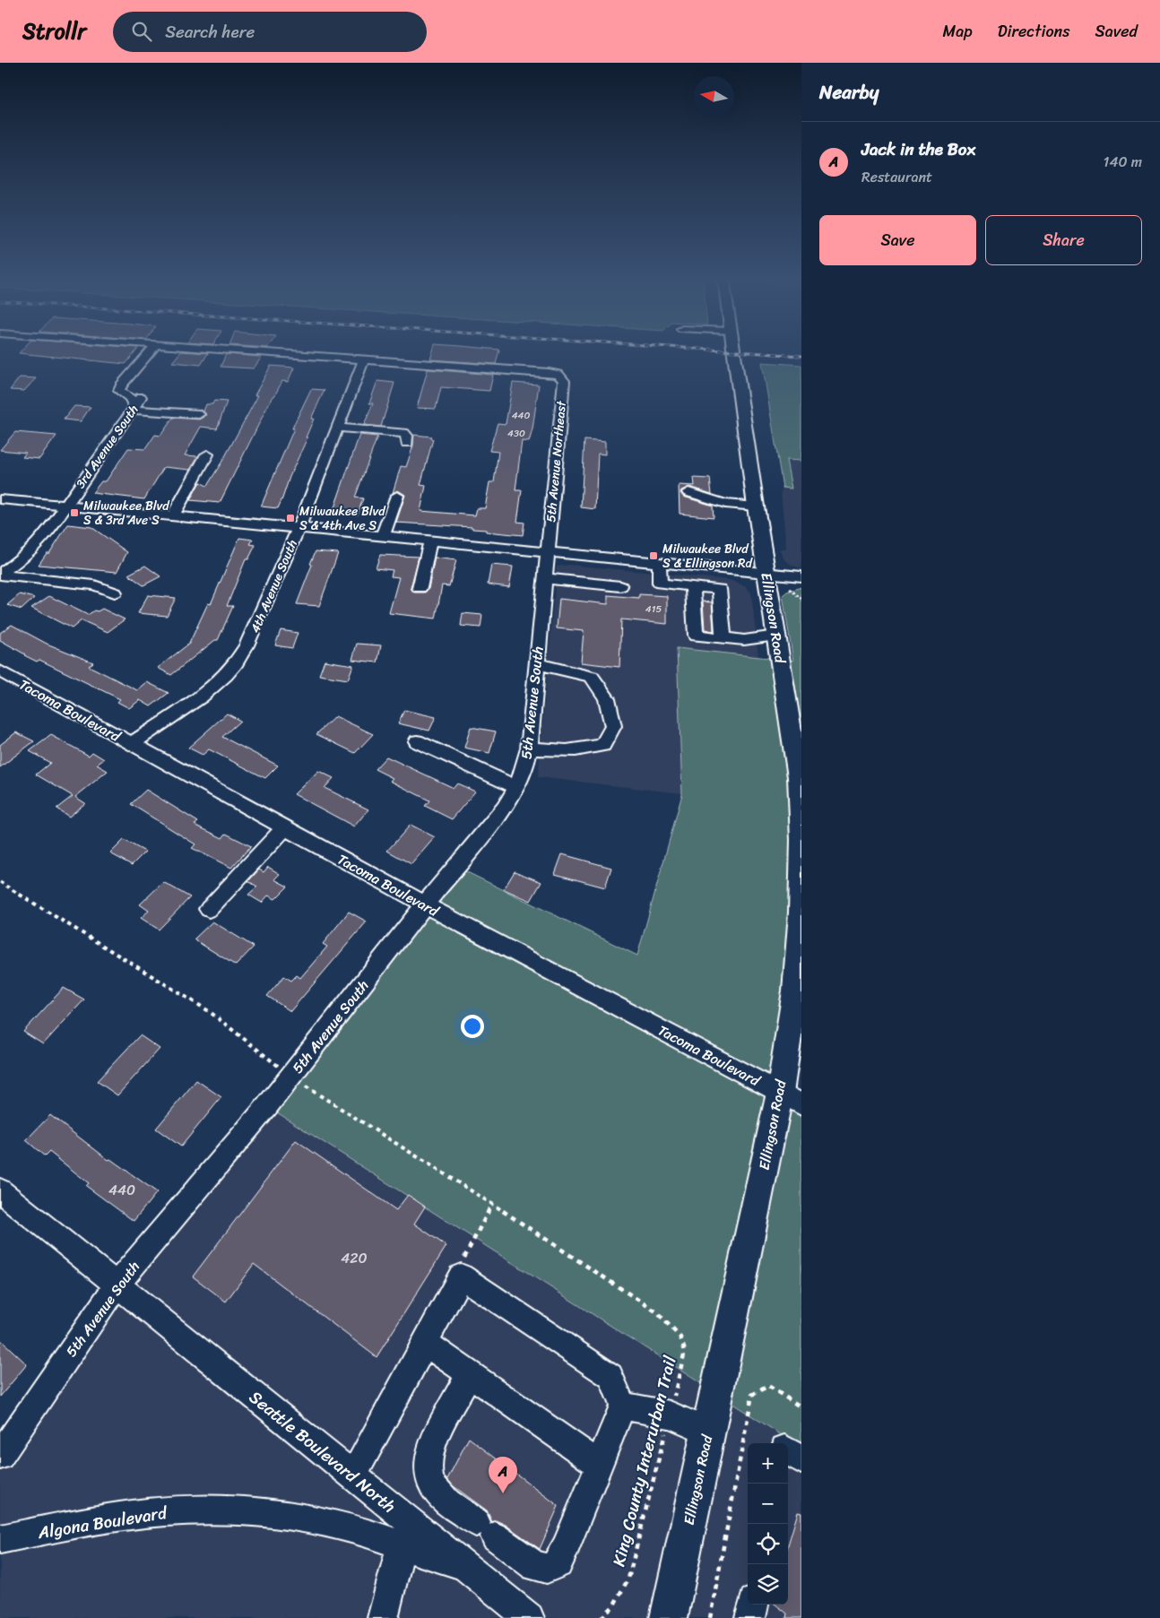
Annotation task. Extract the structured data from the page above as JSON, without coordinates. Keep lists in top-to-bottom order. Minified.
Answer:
{"streets":{"main road":["Ellingson Road"],"street":["3rd Avenue South","5th Avenue Northeast","4th Avenue South","5th Avenue South","Tacoma Boulevard","Seattle Boulevard North","Algona Boulevard"],"path":["King County Interurban Trail"]},"crossings":[["5th Avenue Northeast","4th Avenue South"],["5th Avenue Northeast","5th Avenue South"],["4th Avenue South","Tacoma Boulevard"],["Ellingson Road","Tacoma Boulevard"],["5th Avenue South","Tacoma Boulevard"],["5th Avenue South","Seattle Boulevard North"],["5th Avenue South","King County Interurban Trail"],["Seattle Boulevard North","Algona Boulevard"]],"places":{"transit":["Milwaukee Blvd S & 3rd Ave S","Milwaukee Blvd S & 4th Ave S","Milwaukee Blvd S & Ellingson Rd"]},"house_numbers":["440","430","415","440","420"],"north":"left","page":{"header":"Strollr","search":"Search here","nav":["Map","Directions","Saved"],"heading":"Nearby","list":[{"mark":"A","name":"Jack in the Box","note":"Restaurant","value":"140 m"}],"buttons":["Save","Share"],"map_buttons":["+","−"],"pins":"A"}}
